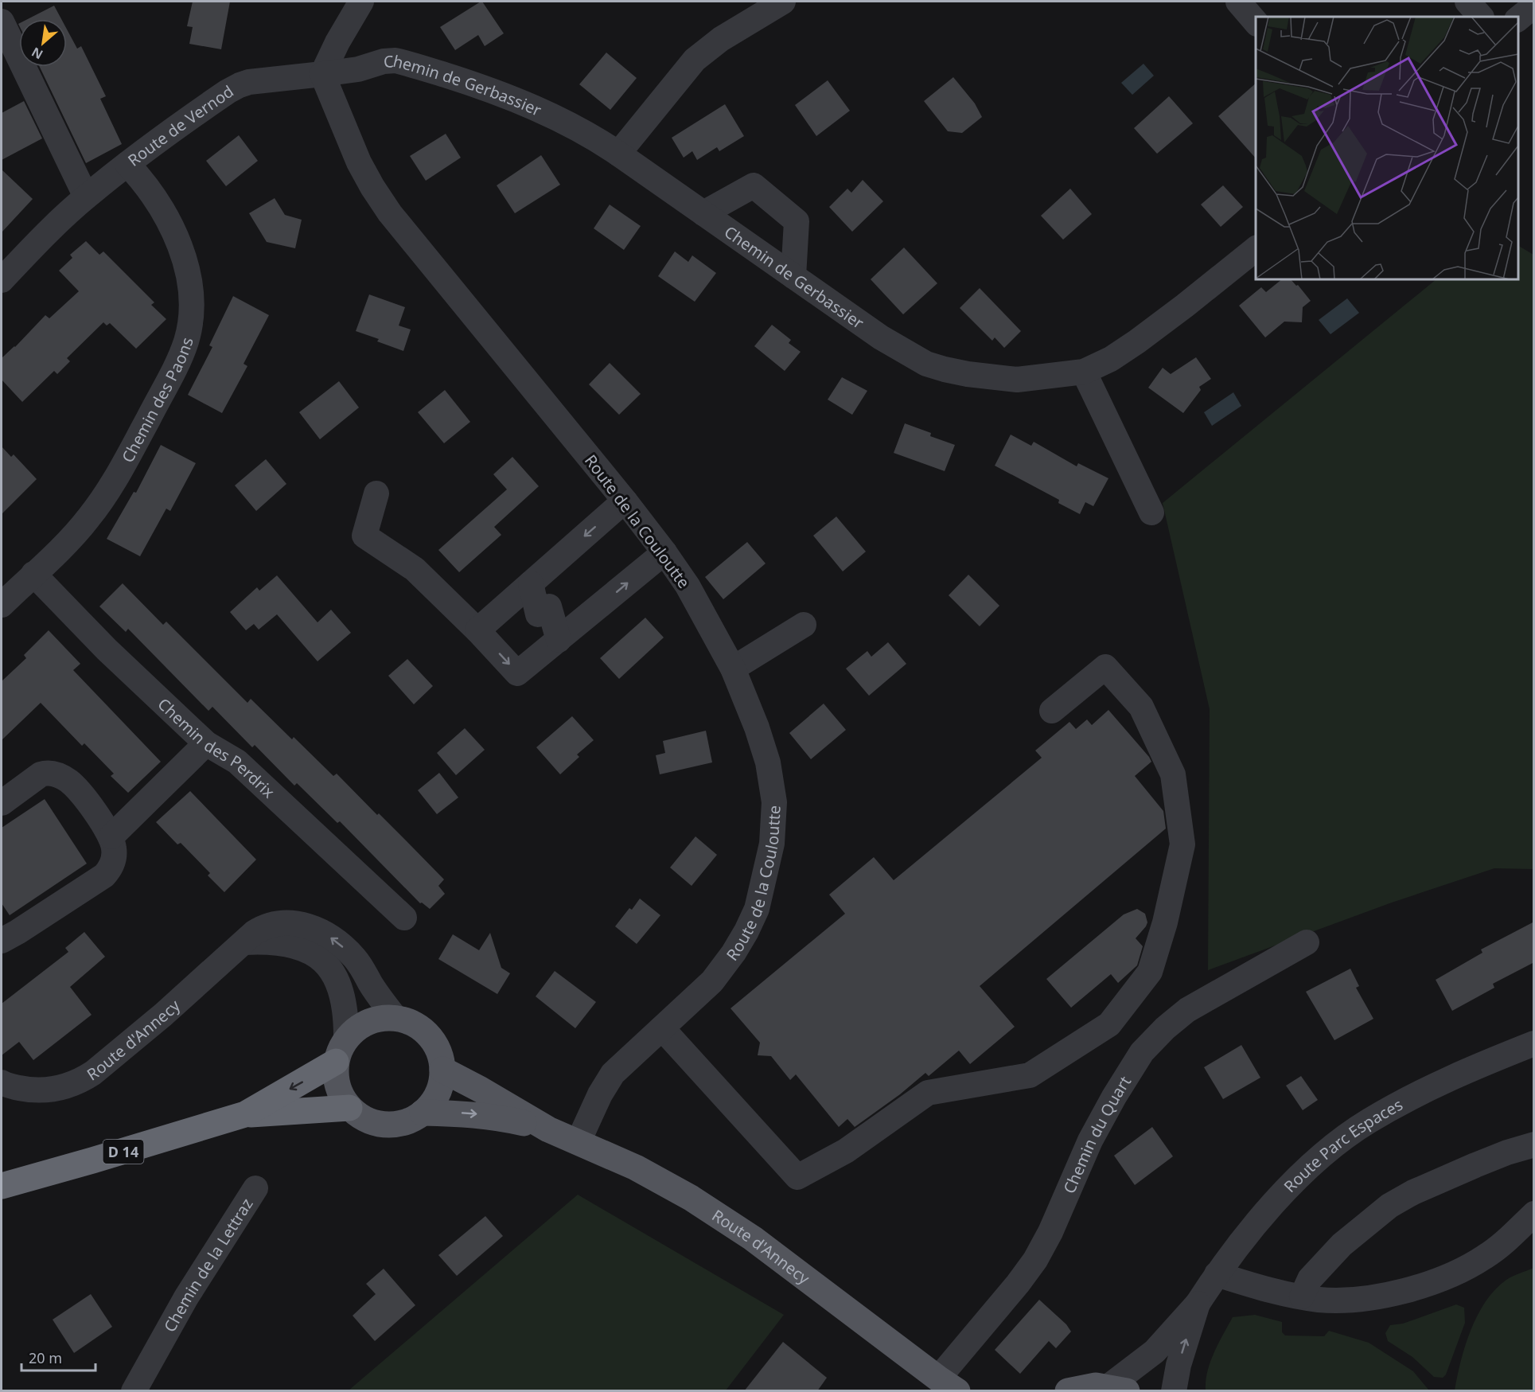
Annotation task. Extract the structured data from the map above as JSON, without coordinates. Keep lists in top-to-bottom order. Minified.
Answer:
{"streets":{"highway":["D 14"],"main road":["Route d'Annecy"],"street":["Chemin de Gerbassier","Route de Vernod","Chemin des Paons","Route de la Couloutte","Chemin des Perdrix","Chemin du Quart","Route Parc Espaces","Chemin de la Lettraz"]},"crossings":[["Chemin de Gerbassier","Route de Vernod"],["Chemin de Gerbassier","Route de la Couloutte"],["Route de Vernod","Chemin des Paons"],["Route de Vernod","Route de la Couloutte"],["Chemin des Paons","Chemin des Perdrix"],["Route de la Couloutte","Route d'Annecy"],["Route d'Annecy","Chemin du Quart"],["Route d'Annecy","D 14"]],"scale_bar":"20 m","north":"bottom left"}
